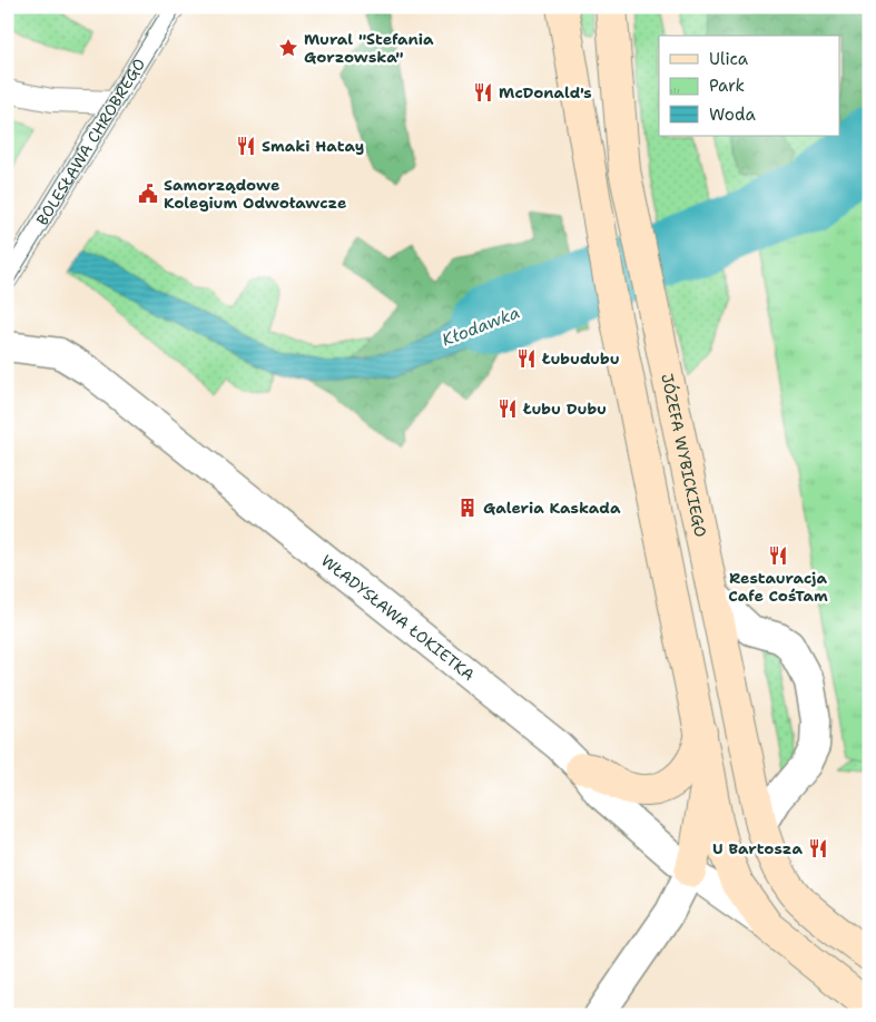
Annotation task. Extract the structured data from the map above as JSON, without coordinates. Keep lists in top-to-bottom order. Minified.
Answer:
{"streets":{"main road":["JÓZEFA WYBICKIEGO","WŁADYSŁAWA ŁOKIETKA"],"street":["BOLESŁAWA CHROBREGO"]},"water":["Kłodawka"],"places":{"place":["Mural \"Stefania Gorzowska\""],"restaurant":["McDonald's","Smaki Hatay","Łubudubu","Łubu Dubu","Restauracja Cafe CośTam","U Bartosza"],"public building":["Samorządowe Kolegium Odwoławcze"],"building":["Galeria Kaskada"]},"legend":["Ulica","Park","Woda"]}
